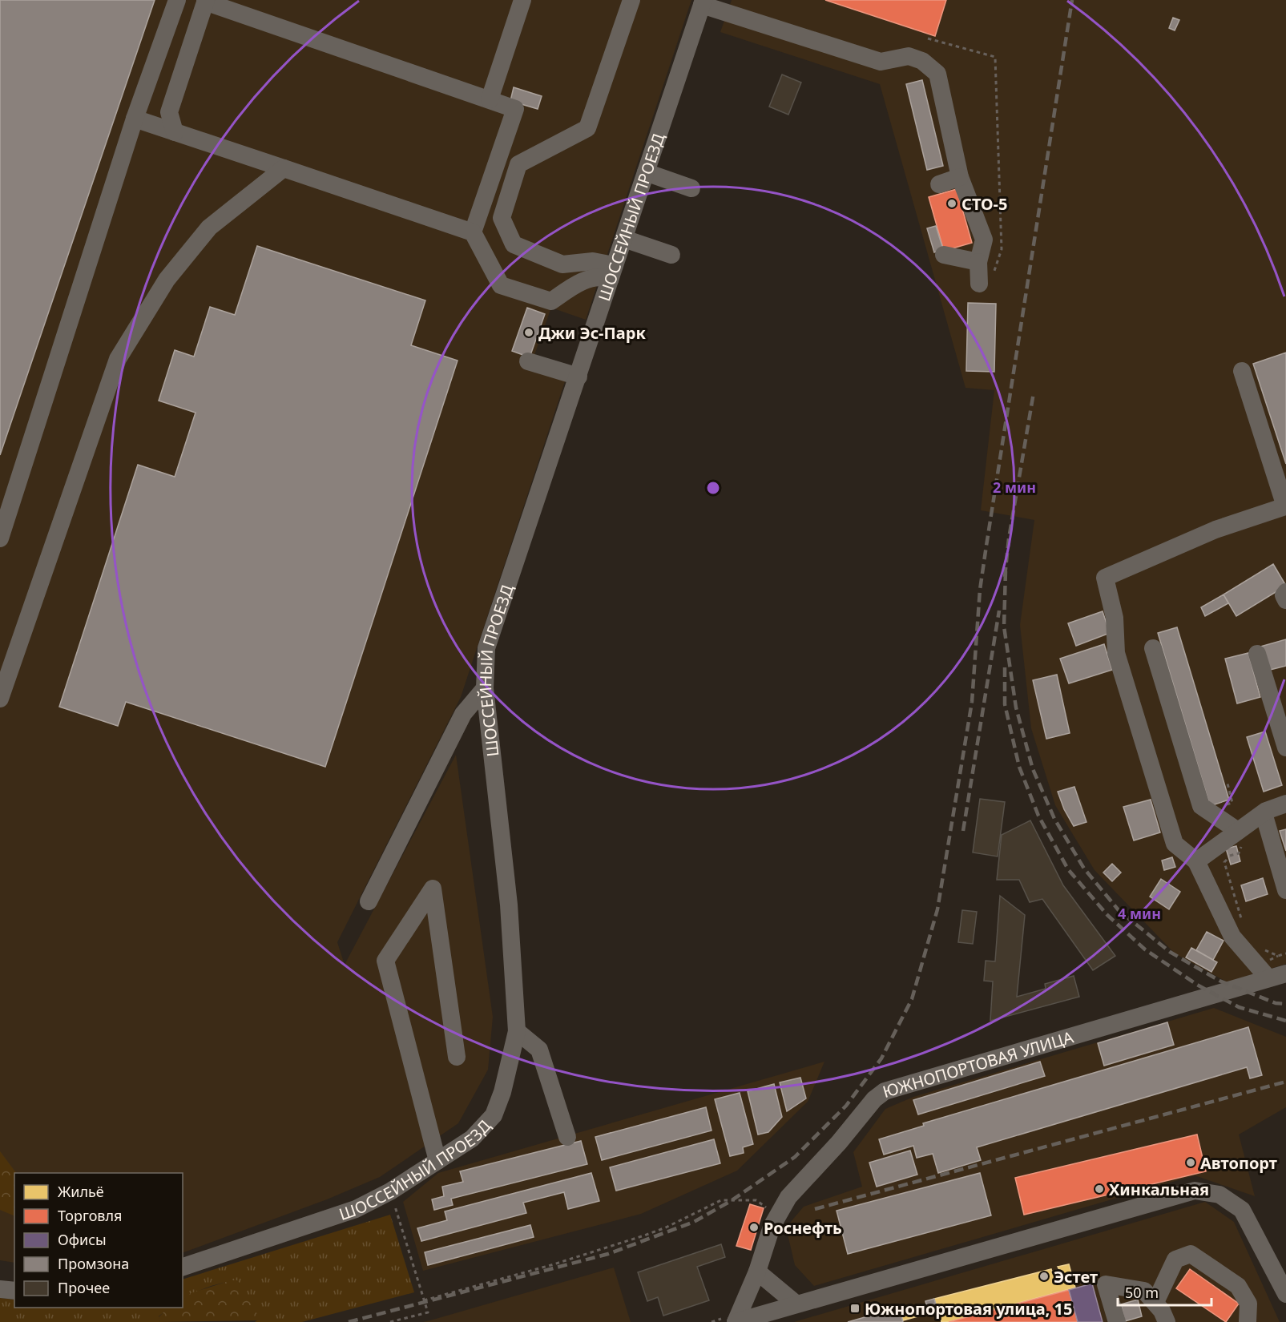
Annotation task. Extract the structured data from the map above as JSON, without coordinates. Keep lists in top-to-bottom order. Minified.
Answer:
{"streets":{"street":["ШОССЕЙНЫЙ ПРОЕЗД","ЮЖНОПОРТОВАЯ УЛИЦА"]},"places":{"other":["СТО-5","Джи Эс-Парк","Автопорт","Хинкальная","Роснефть","Эстет"],"transit":["Южнопортовая улица, 15"]},"legend":["Жильё","Торговля","Офисы","Промзона","Прочее"],"scale_bar":"50 m","rings":["2 мин","4 мин"]}
